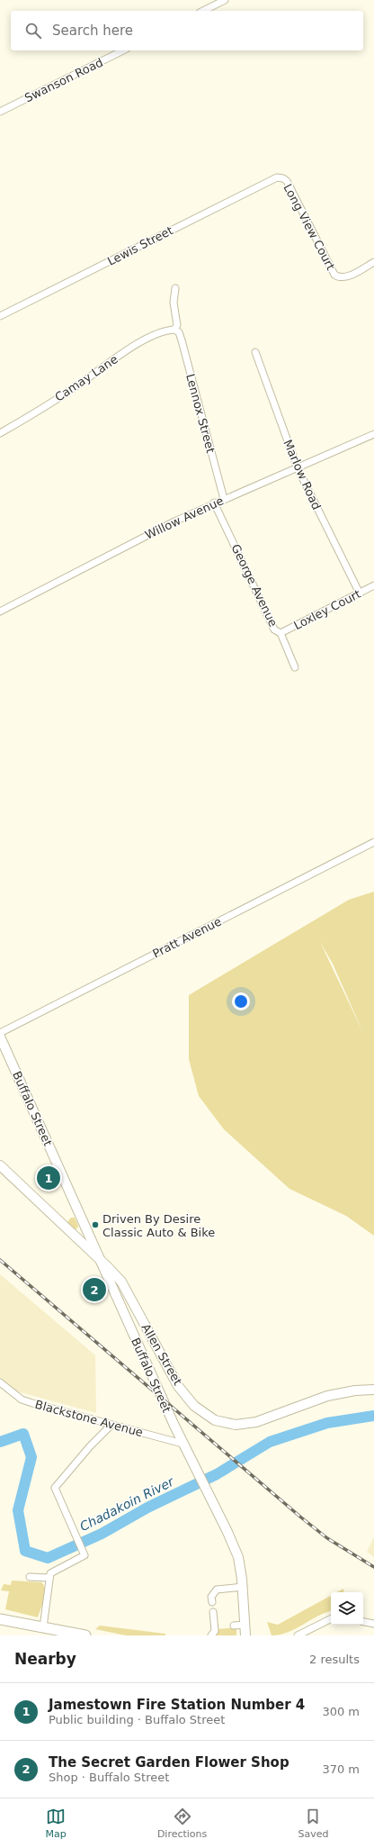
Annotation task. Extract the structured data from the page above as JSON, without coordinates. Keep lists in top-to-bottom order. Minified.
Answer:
{"streets":{"street":["Swanson Road","Long View Court","Lewis Street","Camay Lane","Lennox Street","Marlow Road","Willow Avenue","George Avenue","Loxley Court","Pratt Avenue","Buffalo Street","Allen Street","Blackstone Avenue"]},"crossings":[["Long View Court","Lewis Street"],["Camay Lane","Lennox Street"],["Lennox Street","Willow Avenue"],["Marlow Road","Willow Avenue"],["Marlow Road","Loxley Court"],["Willow Avenue","George Avenue"],["George Avenue","Loxley Court"],["Buffalo Street","Allen Street"],["Buffalo Street","Blackstone Avenue"]],"water":["Chadakoin River"],"places":["Driven By Desire Classic Auto & Bike"],"page":{"search":"Search here","pins":["1","2"],"heading":["Nearby","2 results"],"list":[{"mark":"1","name":"Jamestown Fire Station Number 4","note":"Public building · Buffalo Street","value":"300 m"},{"mark":"2","name":"The Secret Garden Flower Shop","note":"Shop · Buffalo Street","value":"370 m"}],"nav":["Map","Directions","Saved"]}}
